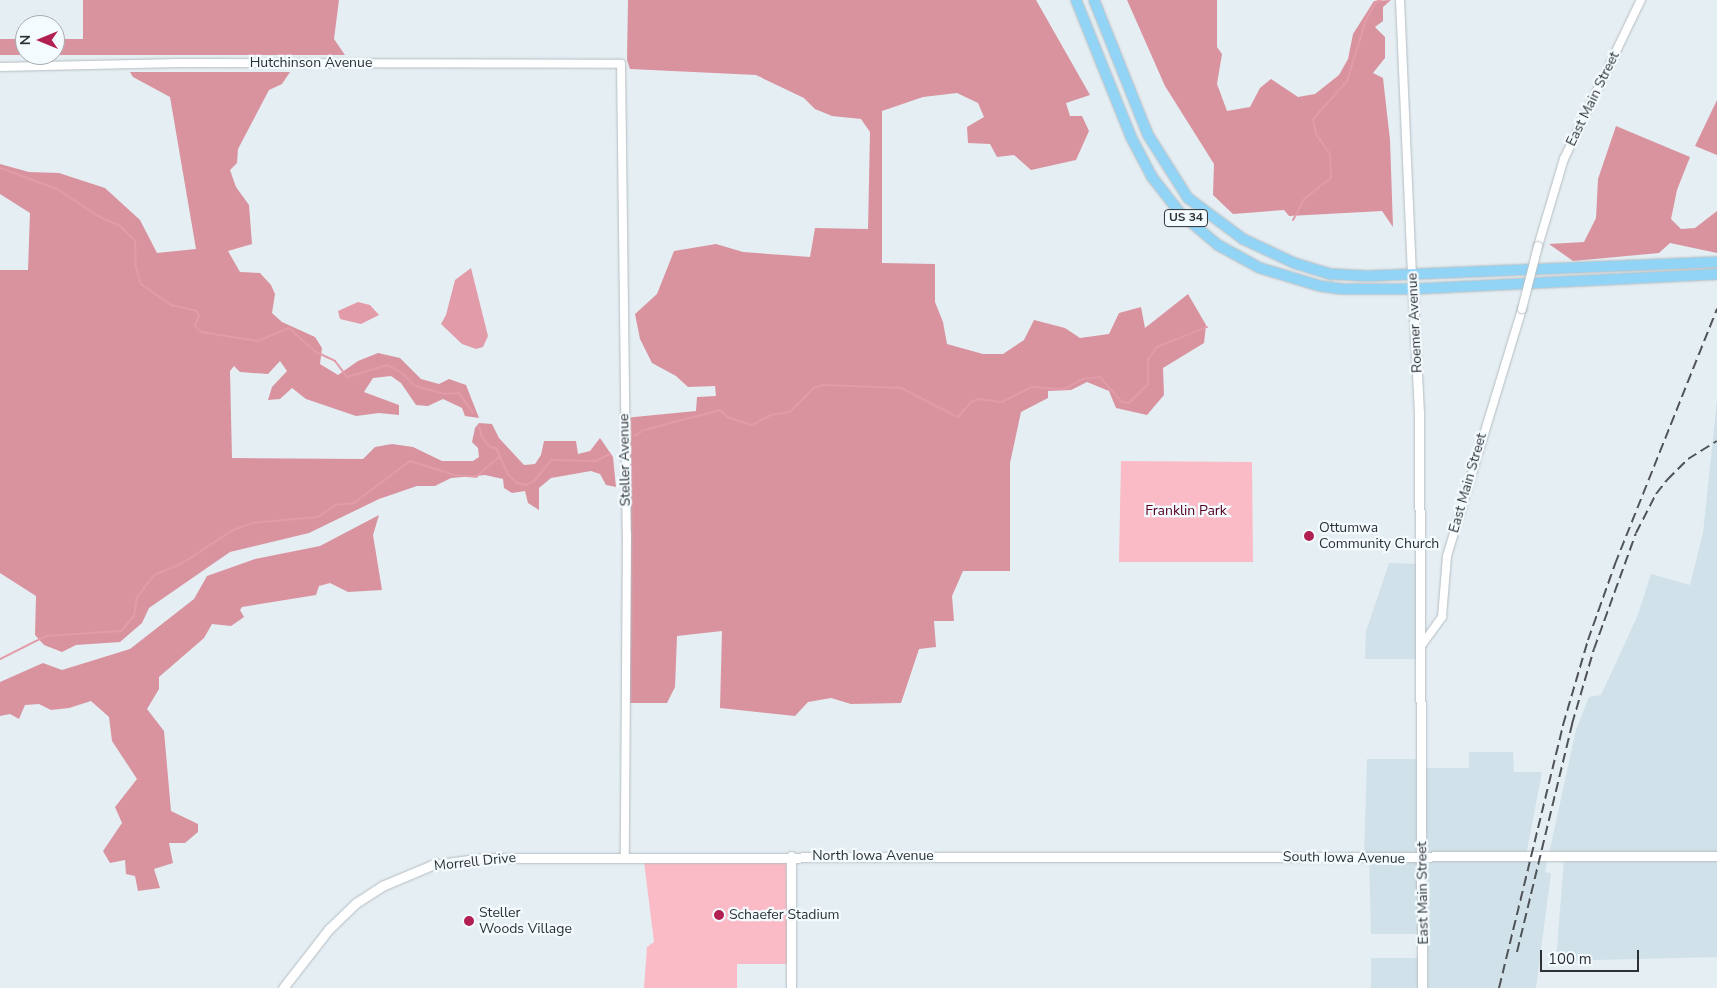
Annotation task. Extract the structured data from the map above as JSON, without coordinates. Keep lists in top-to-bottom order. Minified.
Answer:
{"streets":{"highway":["US 34"],"main road":["East Main Street","Roemer Avenue","North Iowa Avenue","South Iowa Avenue","Morrell Drive"],"street":["Hutchinson Avenue","Steller Avenue"]},"crossings":[["Hutchinson Avenue","Steller Avenue"],["East Main Street","Roemer Avenue"],["East Main Street","South Iowa Avenue"],["US 34","Roemer Avenue"],["Steller Avenue","North Iowa Avenue"],["Steller Avenue","Morrell Drive"],["North Iowa Avenue","South Iowa Avenue"],["North Iowa Avenue","Morrell Drive"]],"parks":["Franklin Park"],"places":["Ottumwa Community Church","Schaefer Stadium","Steller Woods Village"],"scale_bar":"100 m","north":"left"}
